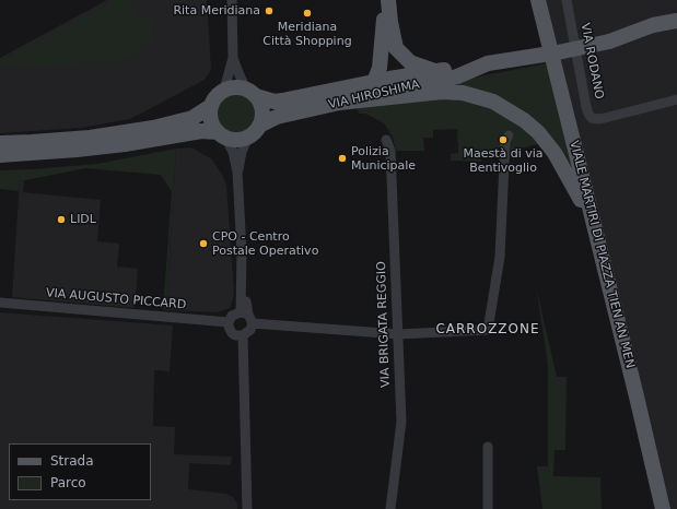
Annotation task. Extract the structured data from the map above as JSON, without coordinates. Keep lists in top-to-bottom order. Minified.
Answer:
{"streets":{"main road":["VIA HIROSHIMA","VIALE MARTIRI DI PIAZZA TIEN AN MEN"],"street":["VIA RODANO","VIA AUGUSTO PICCARD","VIA BRIGATA REGGIO"]},"districts":["CARROZZONE"],"places":["Rita Meridiana","Meridiana Città Shopping","Maestà di via Bentivoglio","Polizia Municipale","LIDL","CPO - Centro Postale Operativo"],"legend":["Strada","Parco"]}
